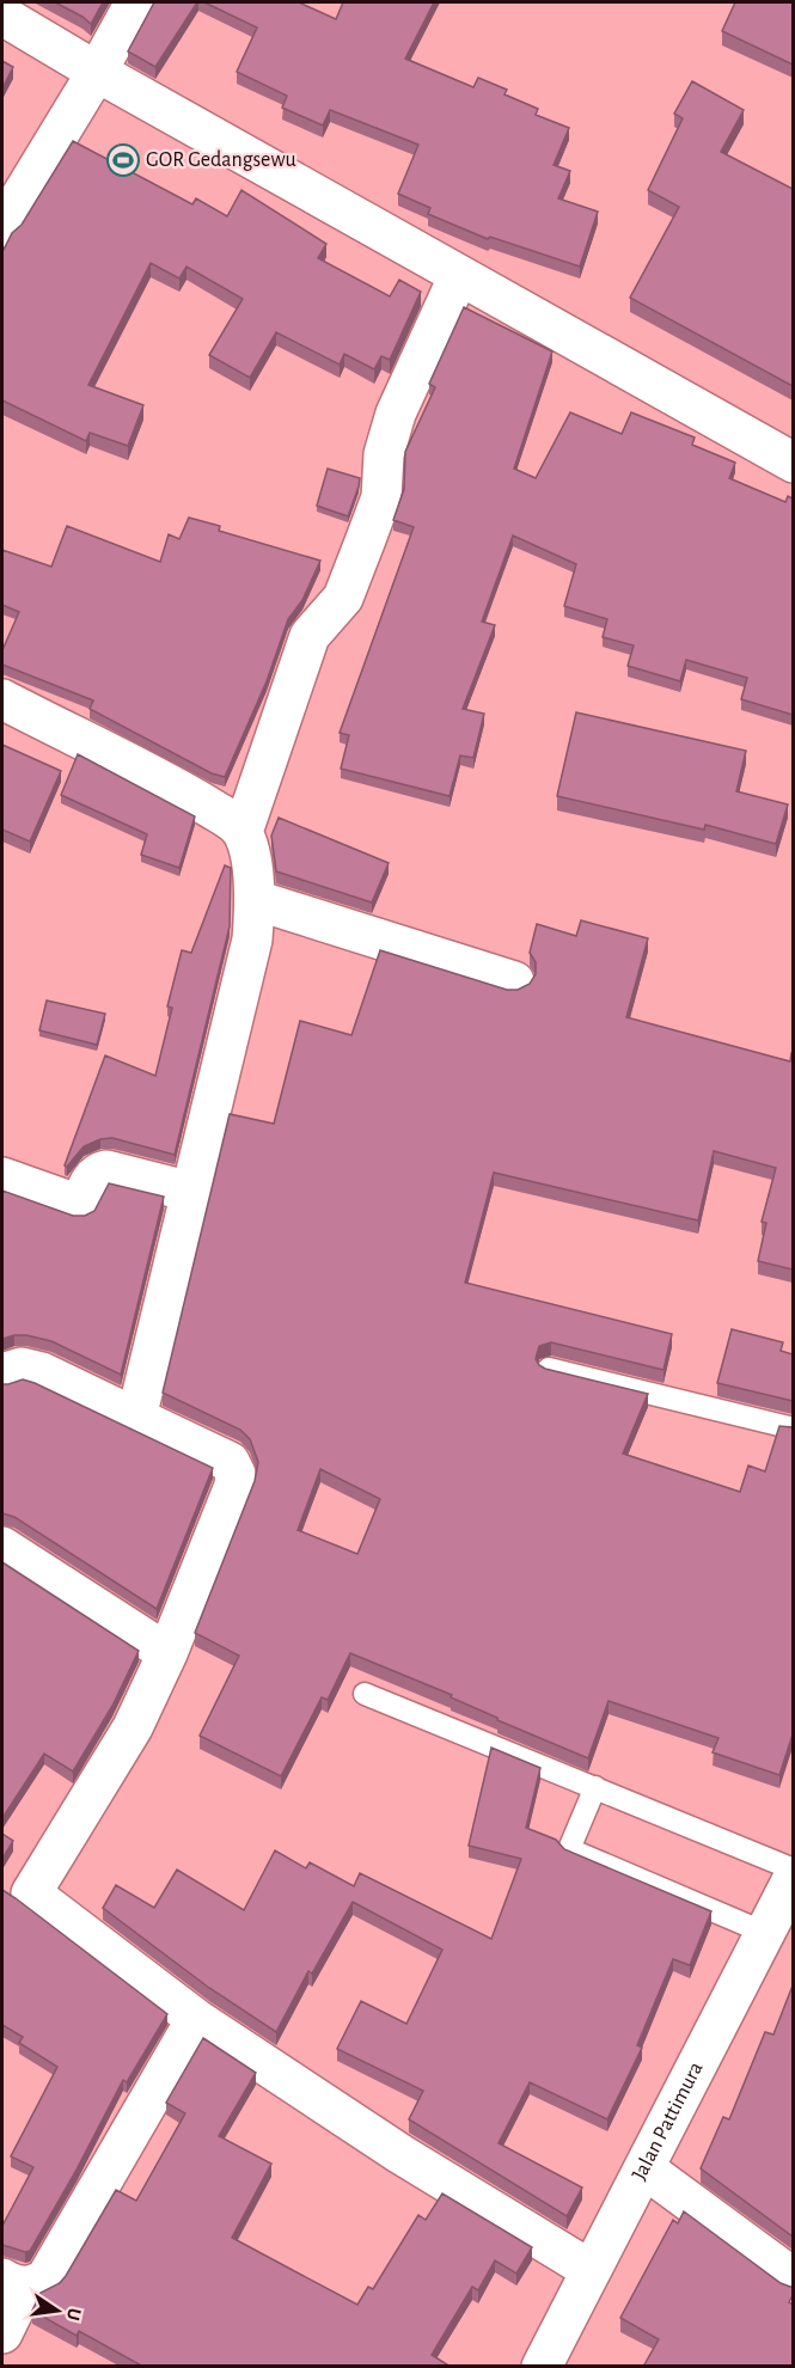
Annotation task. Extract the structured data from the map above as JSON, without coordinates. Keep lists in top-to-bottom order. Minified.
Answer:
{"streets":{"main road":["Jalan Pattimura"]},"places":{"sports":["GOR Gedangsewu"]},"north":"right"}
